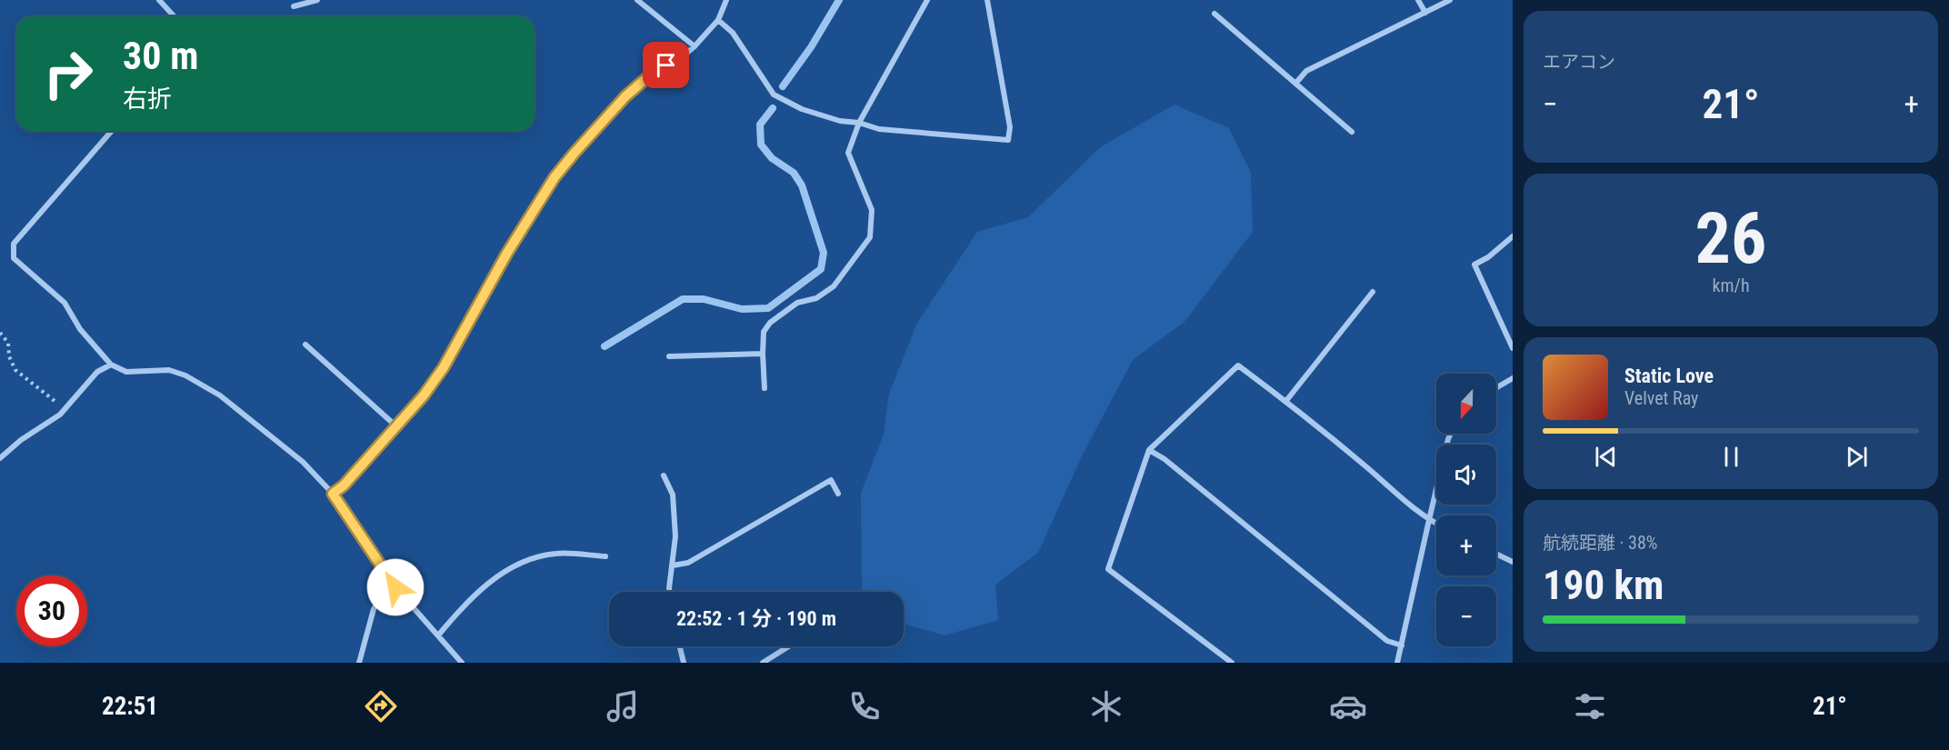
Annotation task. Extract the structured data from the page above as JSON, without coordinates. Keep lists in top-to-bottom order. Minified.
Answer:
{"north":"bottom","page":{"tile":["エアコン",["26","km/h"],["航続距離 · 38%","190 km"]],"turn":["30 m","右折"],"heat":["−","21°","+"],"song":["Static Love","Velvet Ray"],"map_buttons":["+","−"],"limit":"30","trip":"22:52 · 1 分 · 190 m","tabs":["22:51","21°"]}}
